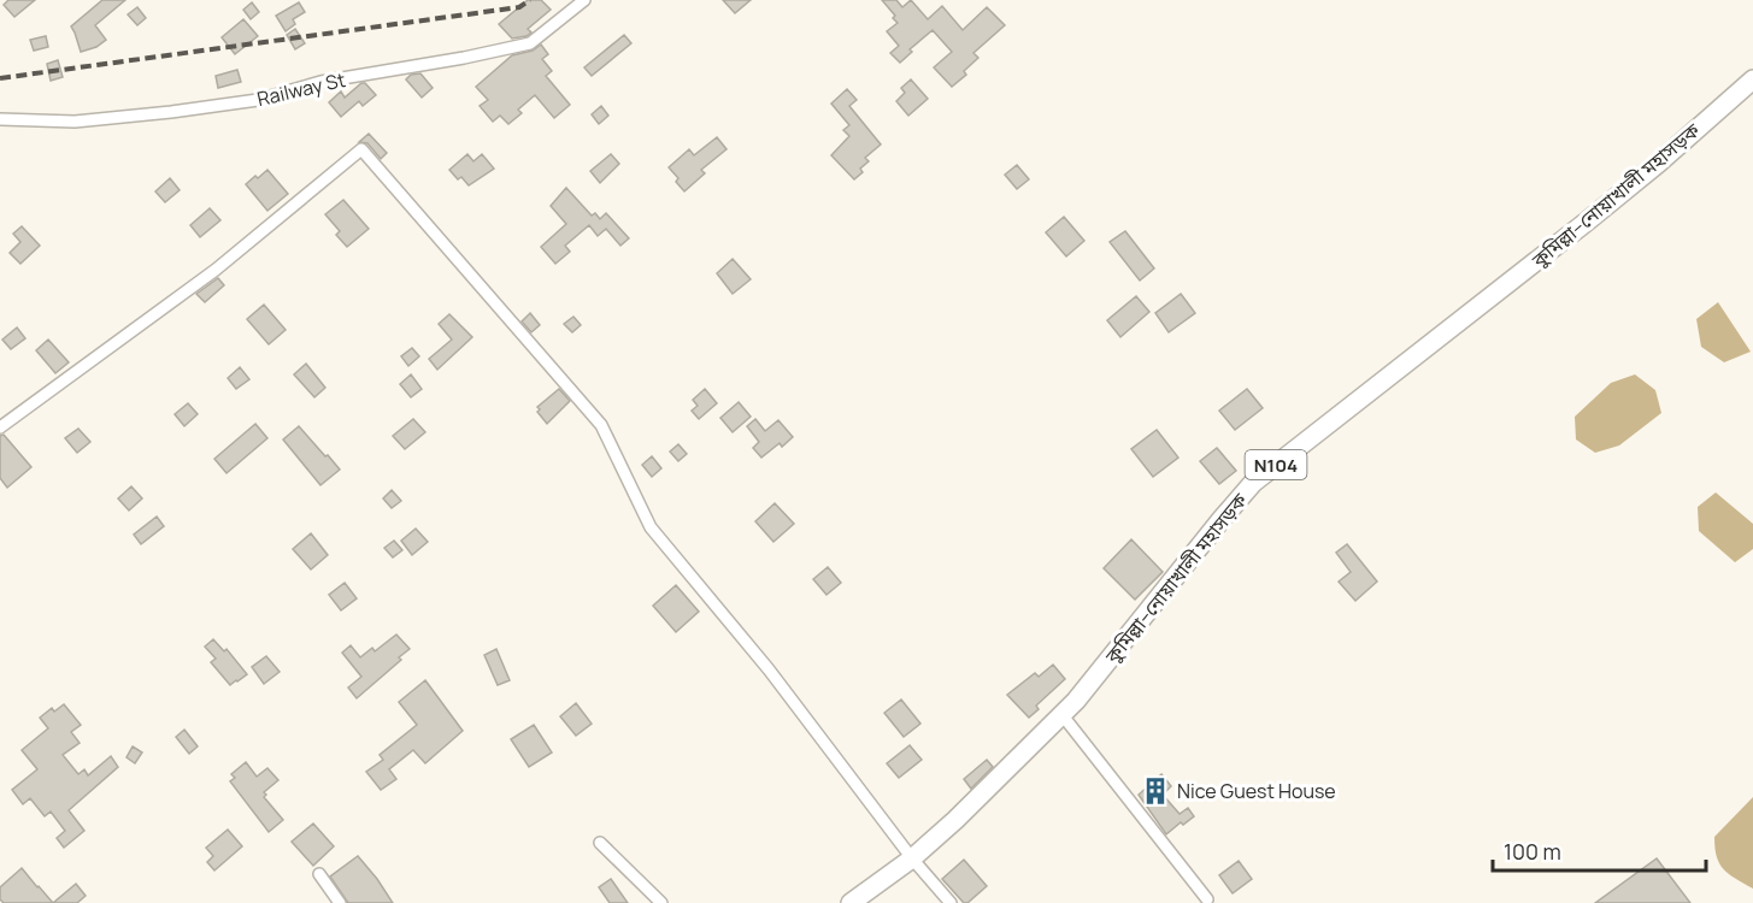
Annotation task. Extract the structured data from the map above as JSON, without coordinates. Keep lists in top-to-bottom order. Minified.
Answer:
{"streets":{"highway":["কুমিল্লা–নোয়াখালী মহাসড়ক","N104"],"street":["Railway St"]},"places":{"building":["Nice Guest House"]},"scale_bar":"100 m"}
